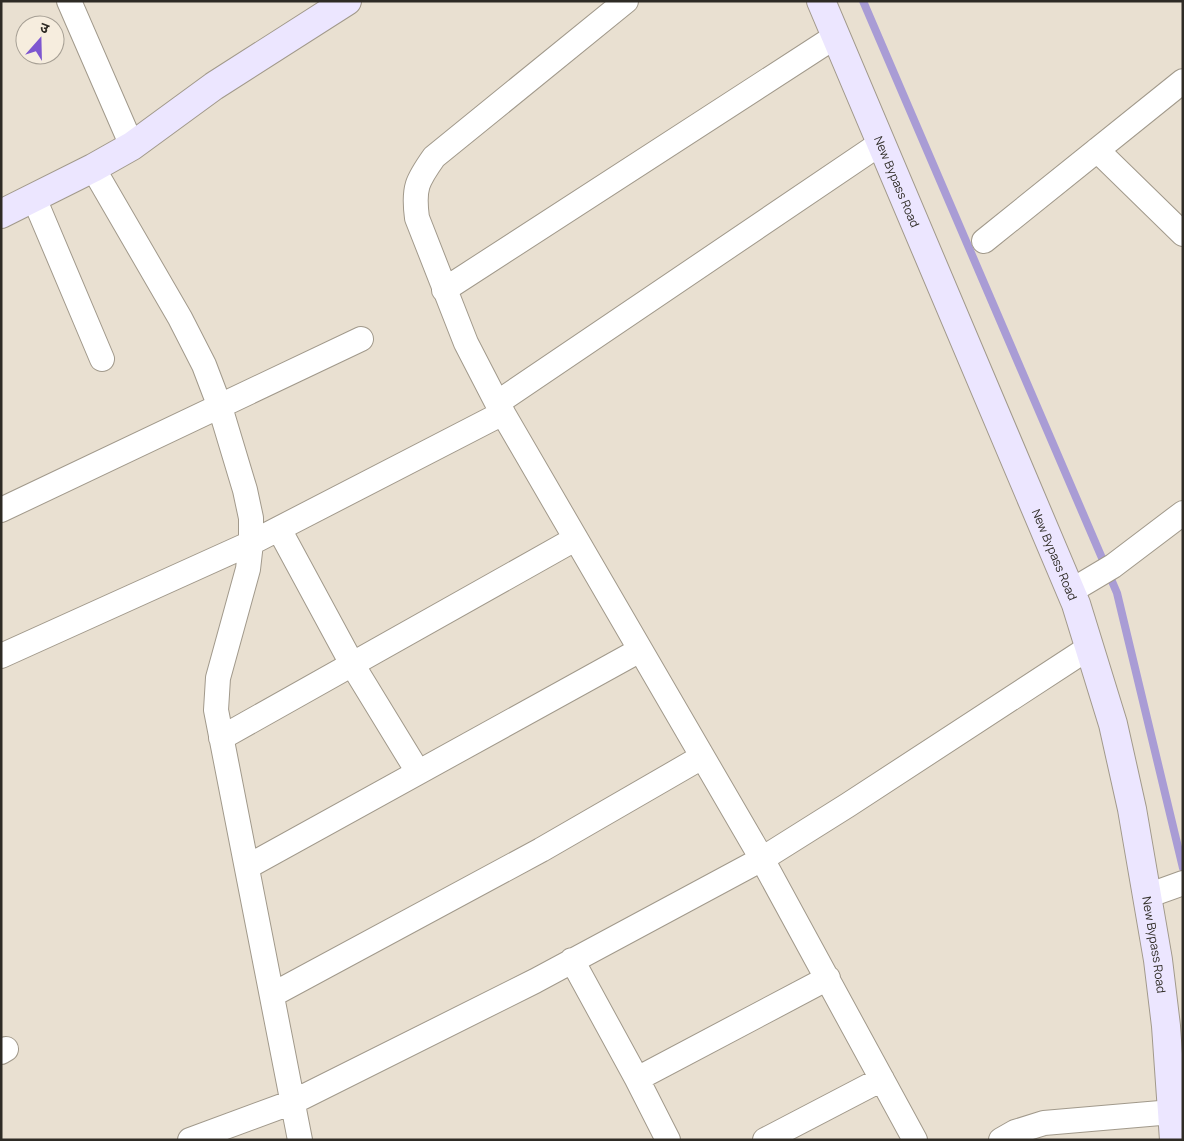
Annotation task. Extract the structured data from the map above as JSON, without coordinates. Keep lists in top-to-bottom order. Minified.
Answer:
{"streets":{"main road":["New Bypass Road"]},"north":"top"}
